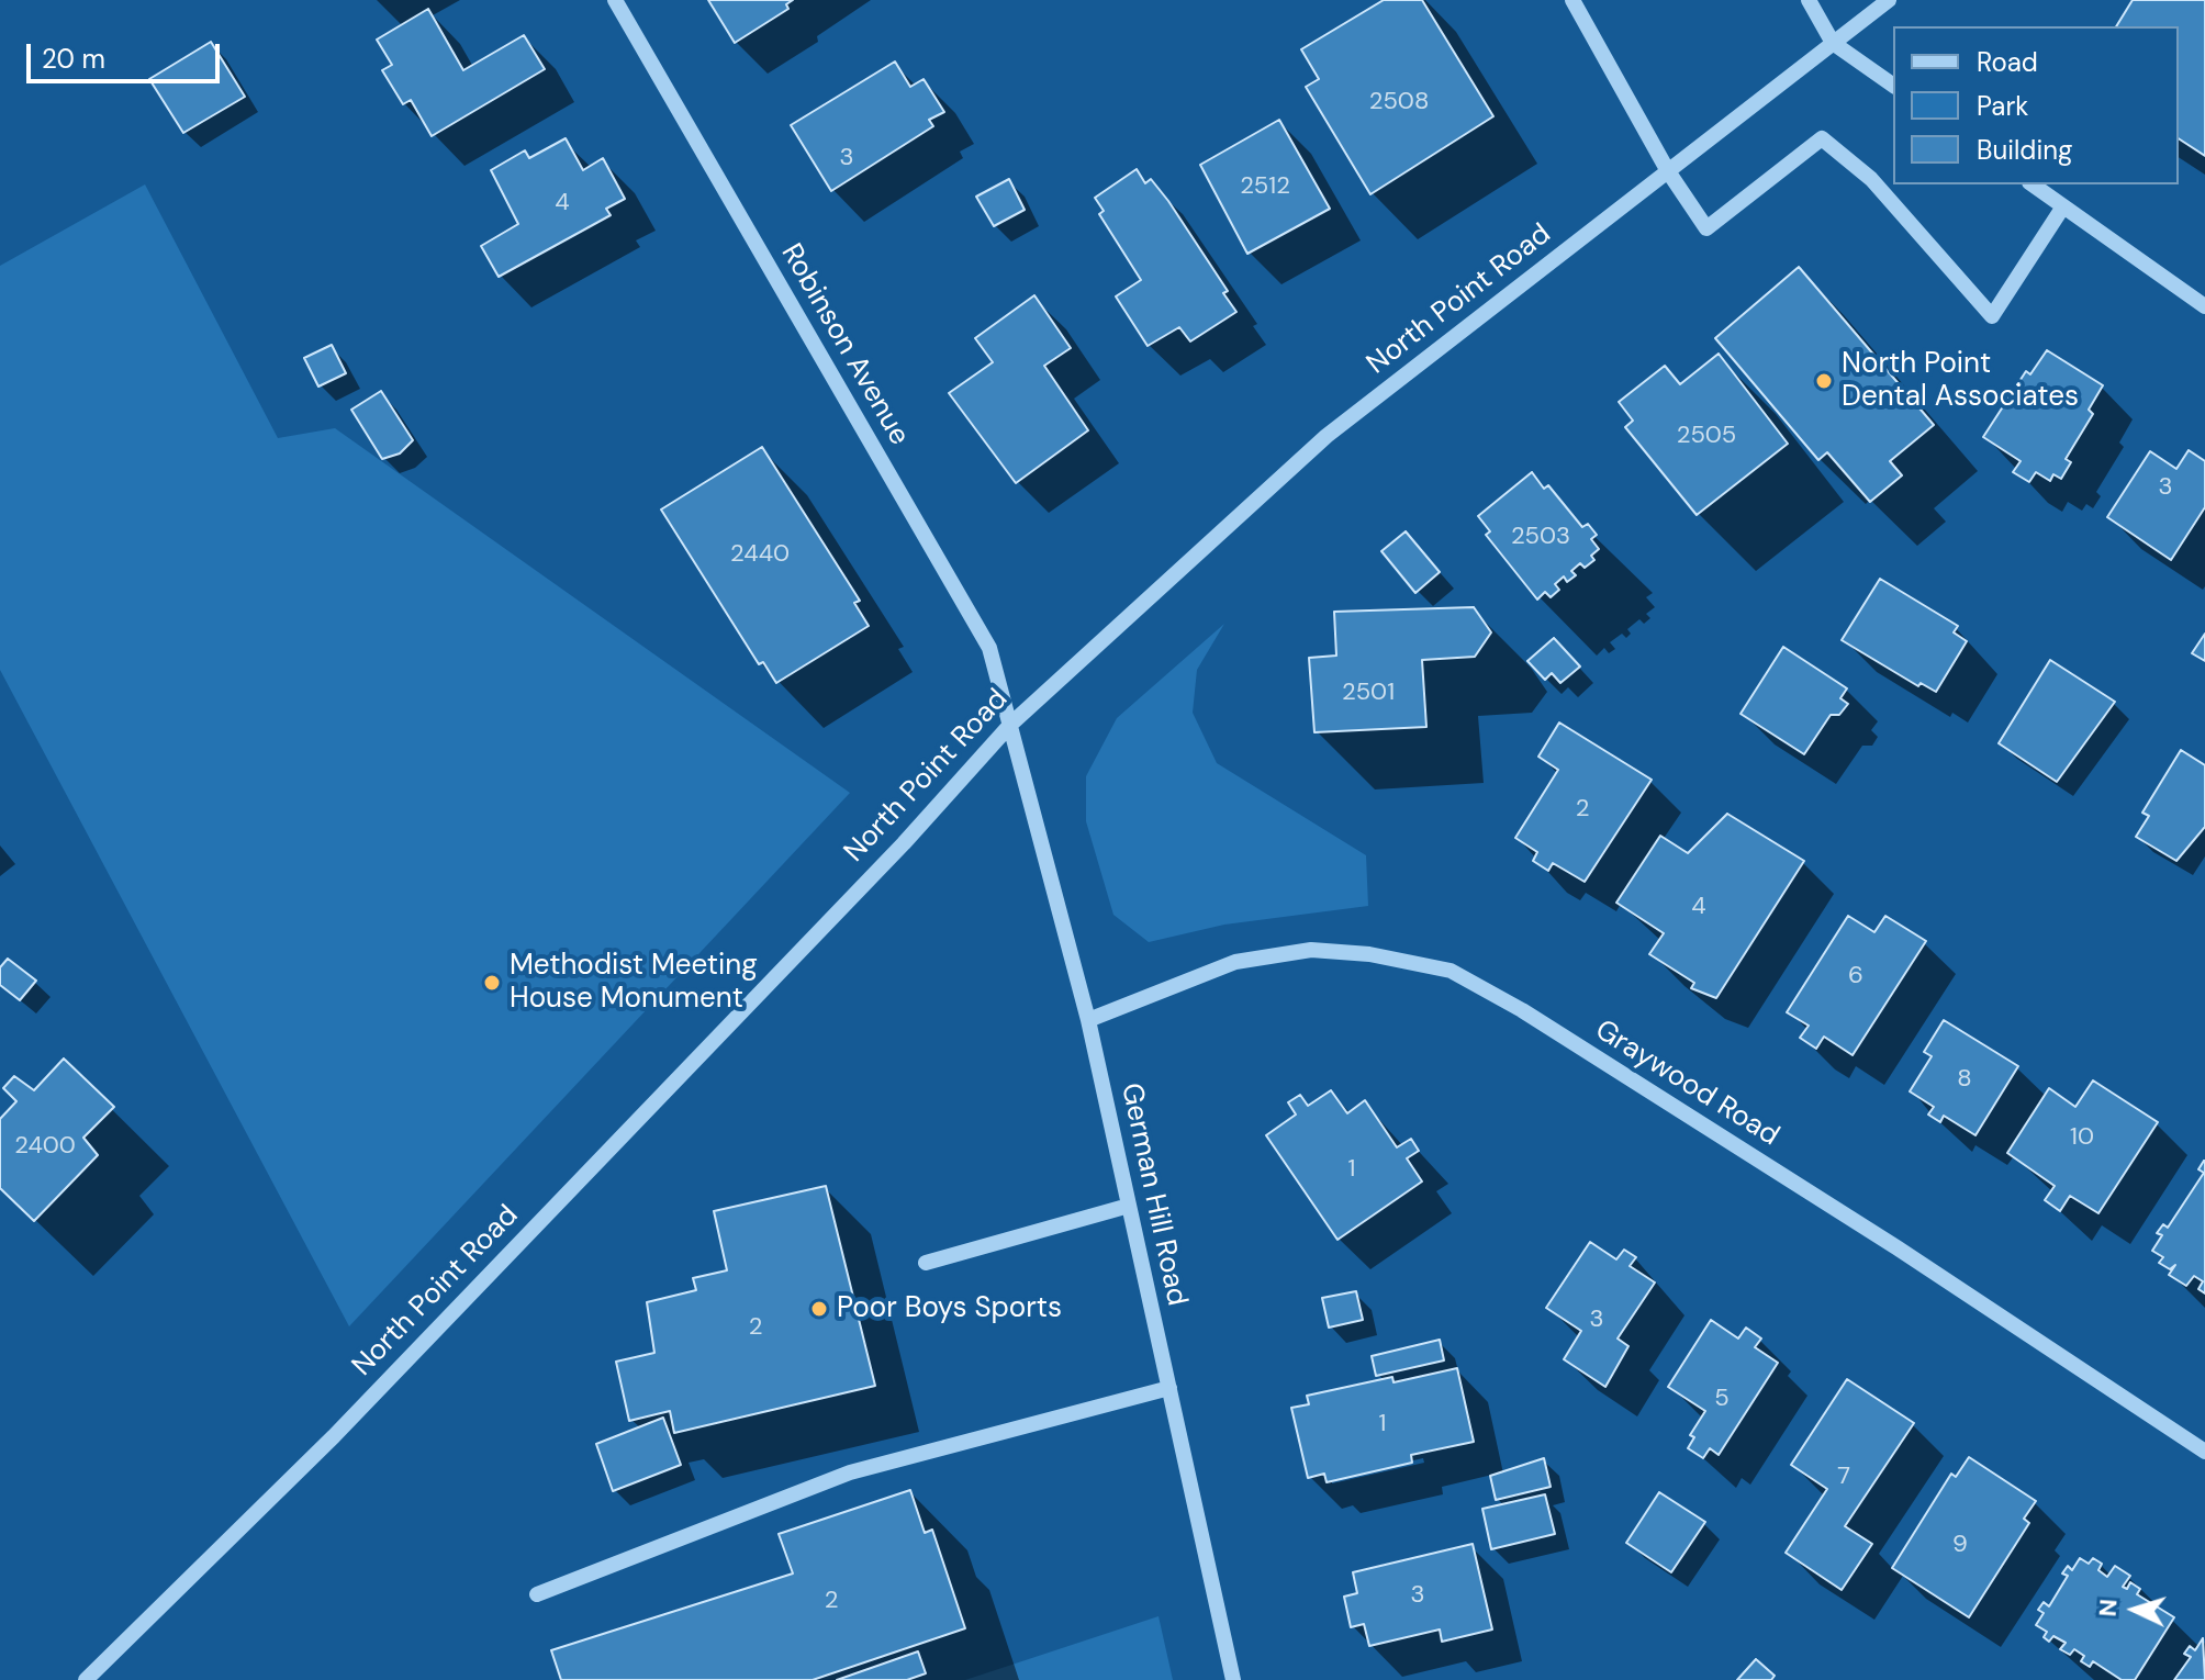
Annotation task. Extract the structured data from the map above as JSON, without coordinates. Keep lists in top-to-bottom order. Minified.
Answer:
{"streets":{"street":["North Point Road","Robinson Avenue","Graywood Road","German Hill Road"]},"crossings":[["North Point Road","Robinson Avenue"],["North Point Road","German Hill Road"],["Robinson Avenue","German Hill Road"],["Graywood Road","German Hill Road"]],"places":["North Point Dental Associates","Methodist Meeting House Monument","Poor Boys Sports"],"house_numbers":["2508","3","2512","4","2505","3","2503","2440","2501","2","4","6","8","10","2400","1","3","2","5","1","7","9","3","2"],"legend":["Road","Park","Building"],"scale_bar":"20 m","north":"left"}
